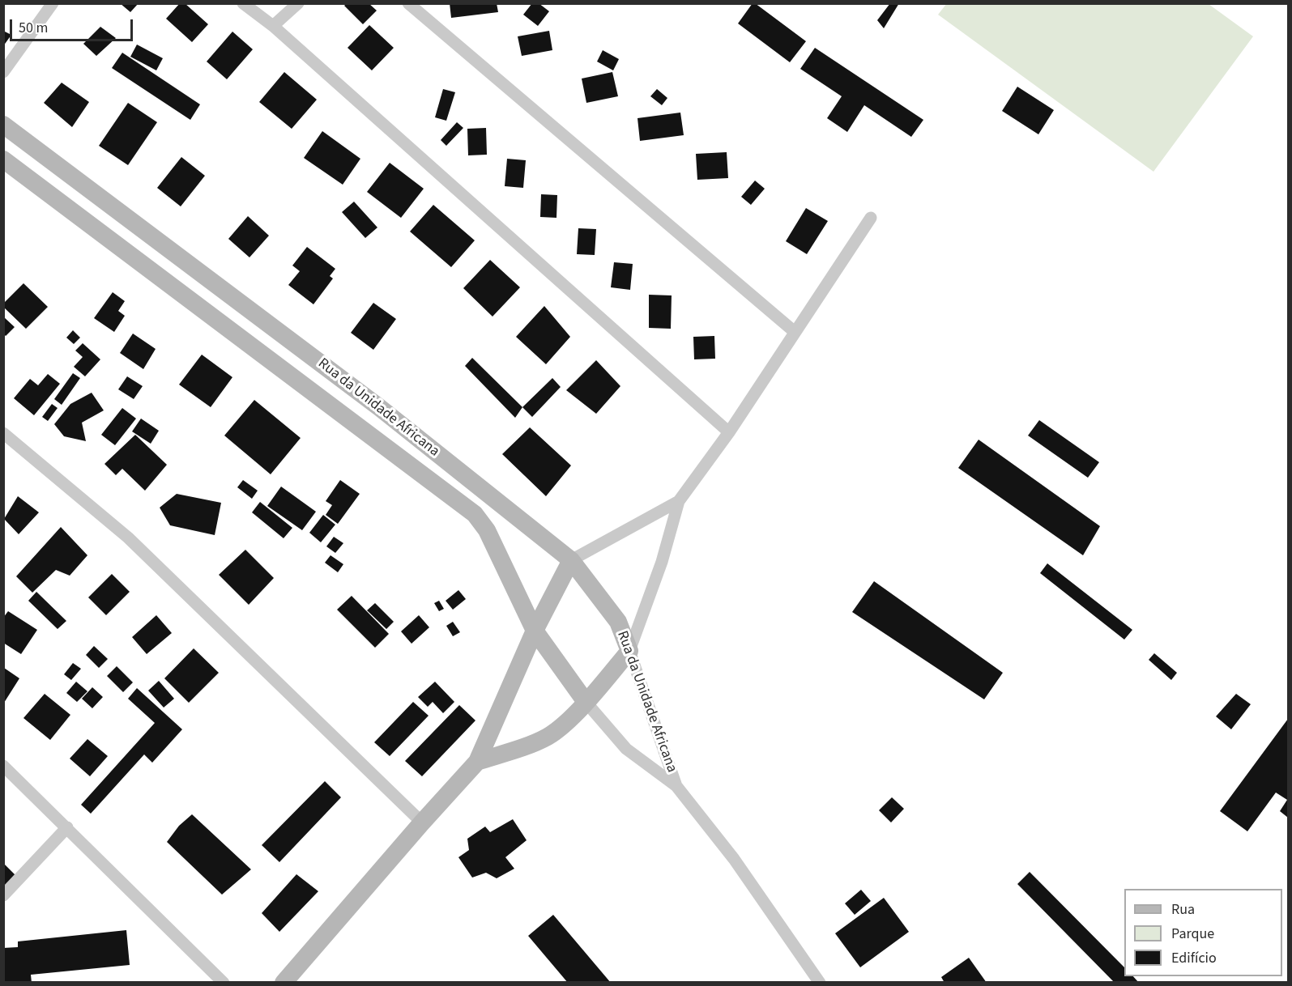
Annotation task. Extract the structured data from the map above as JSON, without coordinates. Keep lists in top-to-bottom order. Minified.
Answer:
{"streets":{"street":["Rua da Unidade Africana"]},"legend":["Rua","Parque","Edifício"],"scale_bar":"50 m"}
